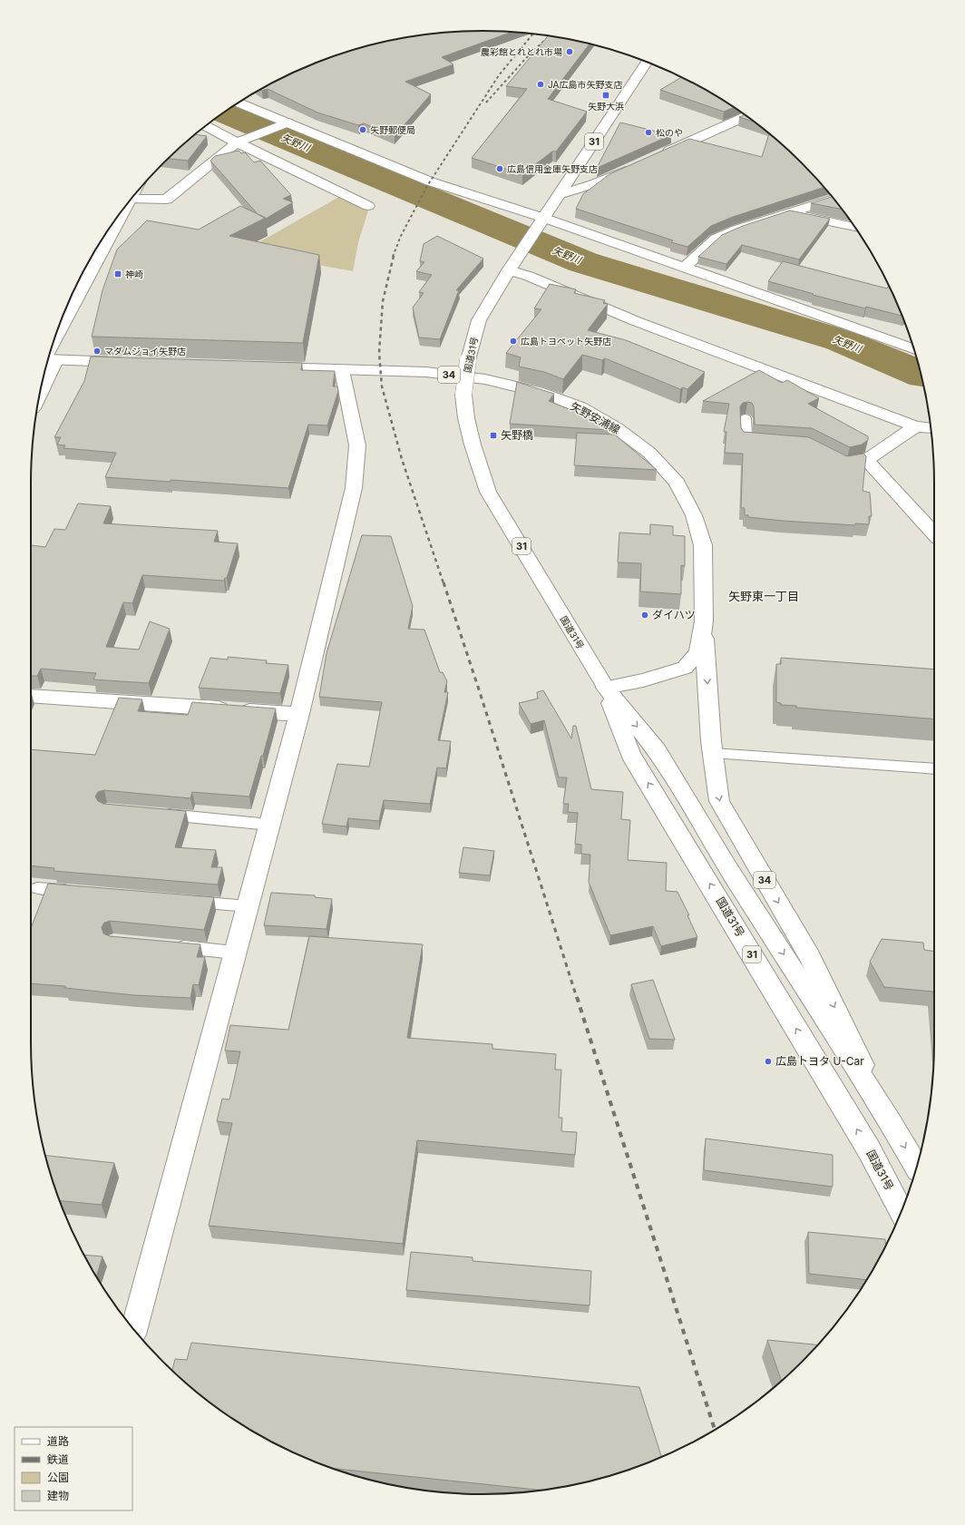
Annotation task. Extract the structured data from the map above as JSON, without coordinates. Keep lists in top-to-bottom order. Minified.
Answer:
{"streets":{"main road":["31","国道31号","34","矢野安浦線"]},"crossings":[["国道31号","34"],["国道31号","矢野安浦線"],["34","矢野安浦線"]],"districts":["矢野東一丁目"],"water":["矢野川"],"places":{"other":["農彩館とれとれ市場","JA広島市矢野支店","矢野郵便局","松のや","広島信用金庫矢野支店","広島トヨペット矢野店","マダムジョイ矢野店","ダイハツ","広島トヨタ U-Car"],"transit":["矢野大浜","神崎","矢野橋"]},"legend":["道路","鉄道","公園","建物"]}
